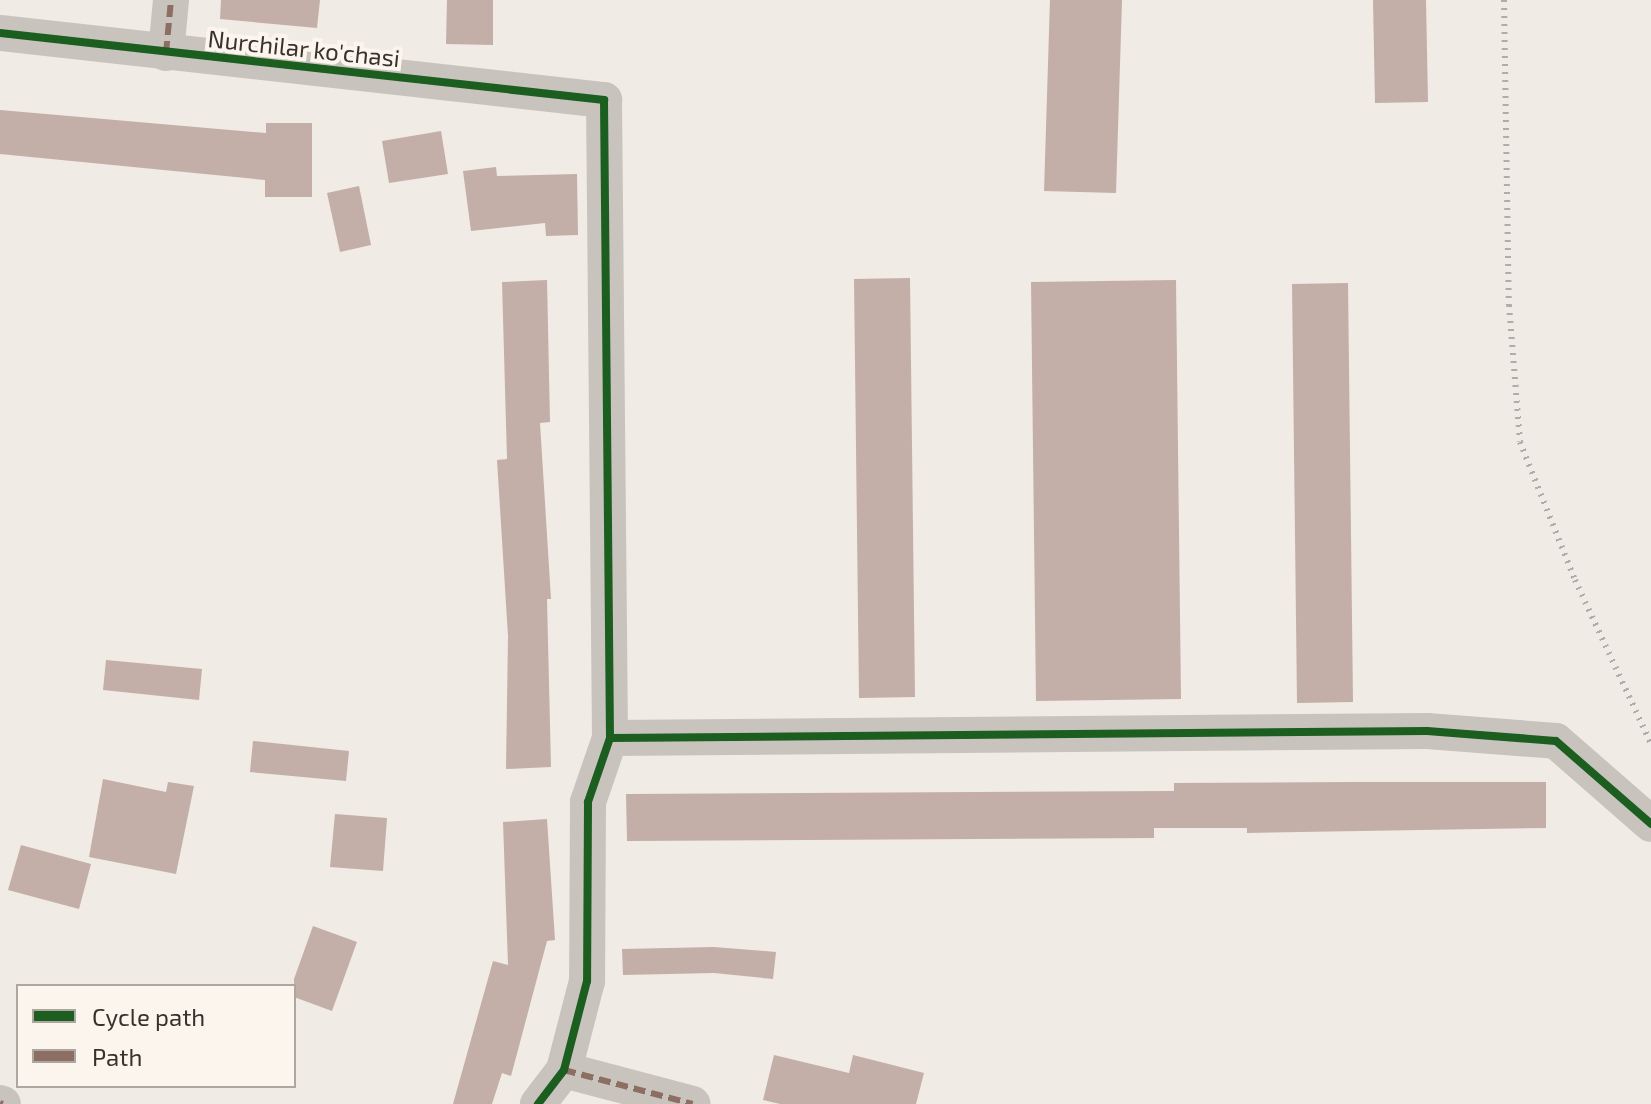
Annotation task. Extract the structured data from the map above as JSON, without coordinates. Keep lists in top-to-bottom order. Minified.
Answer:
{"streets":{"street":["Nurchilar ko'chasi"]},"legend":["Cycle path","Path"]}
